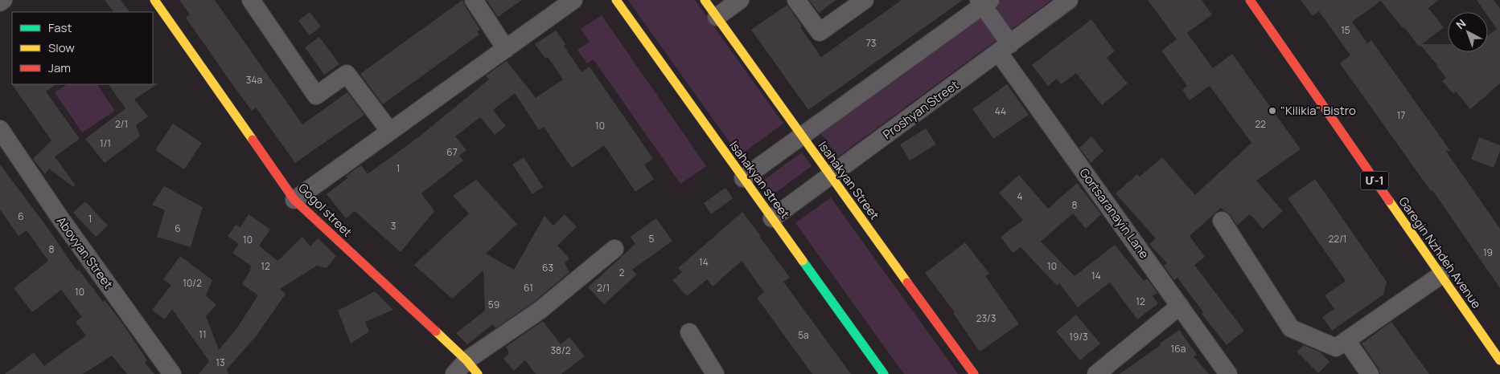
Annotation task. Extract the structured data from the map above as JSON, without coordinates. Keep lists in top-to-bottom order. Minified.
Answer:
{"streets":{"main road":["Isahakyan street","Isahakyan Street","Մ-1","Gogol street","Garegin Nzhdeh Avenue"],"street":["Proshyan Street","Gortsaranayin Lane","Abovyan Street"]},"crossings":[["Proshyan Street","Isahakyan street"],["Proshyan Street","Isahakyan Street"],["Proshyan Street","Gortsaranayin Lane"]],"places":["\"Kilikia\" Bistro"],"house_numbers":["15","73","34а","44","17","2/1","22","10","1/1","67","1","4","8","6","1","3","6","5","22/1","10","8","19","14","12","10","63","2","14","10/2","61","2/1","10","12","59","23/3","11","5a","19/3","16a","38/2","13"],"legend":["Fast","Slow","Jam"],"north":"top left"}
